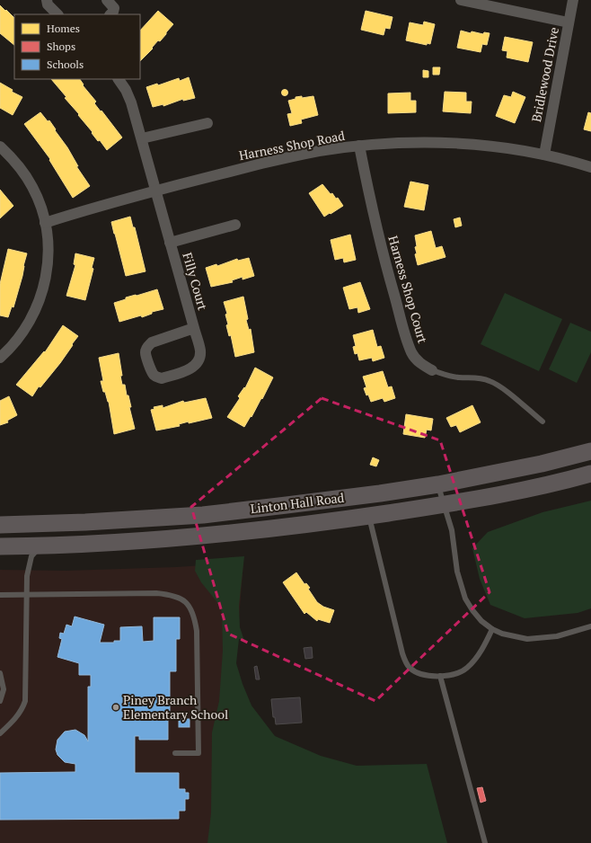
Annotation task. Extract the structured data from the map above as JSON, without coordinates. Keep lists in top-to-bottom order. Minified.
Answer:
{"streets":{"main road":["Linton Hall Road"],"street":["Bridlewood Drive","Harness Shop Road","Filly Court","Harness Shop Court"]},"crossings":[["Bridlewood Drive","Harness Shop Road"],["Harness Shop Road","Filly Court"],["Harness Shop Road","Harness Shop Court"]],"places":["Piney Branch Elementary School"],"legend":["Homes","Shops","Schools"]}
